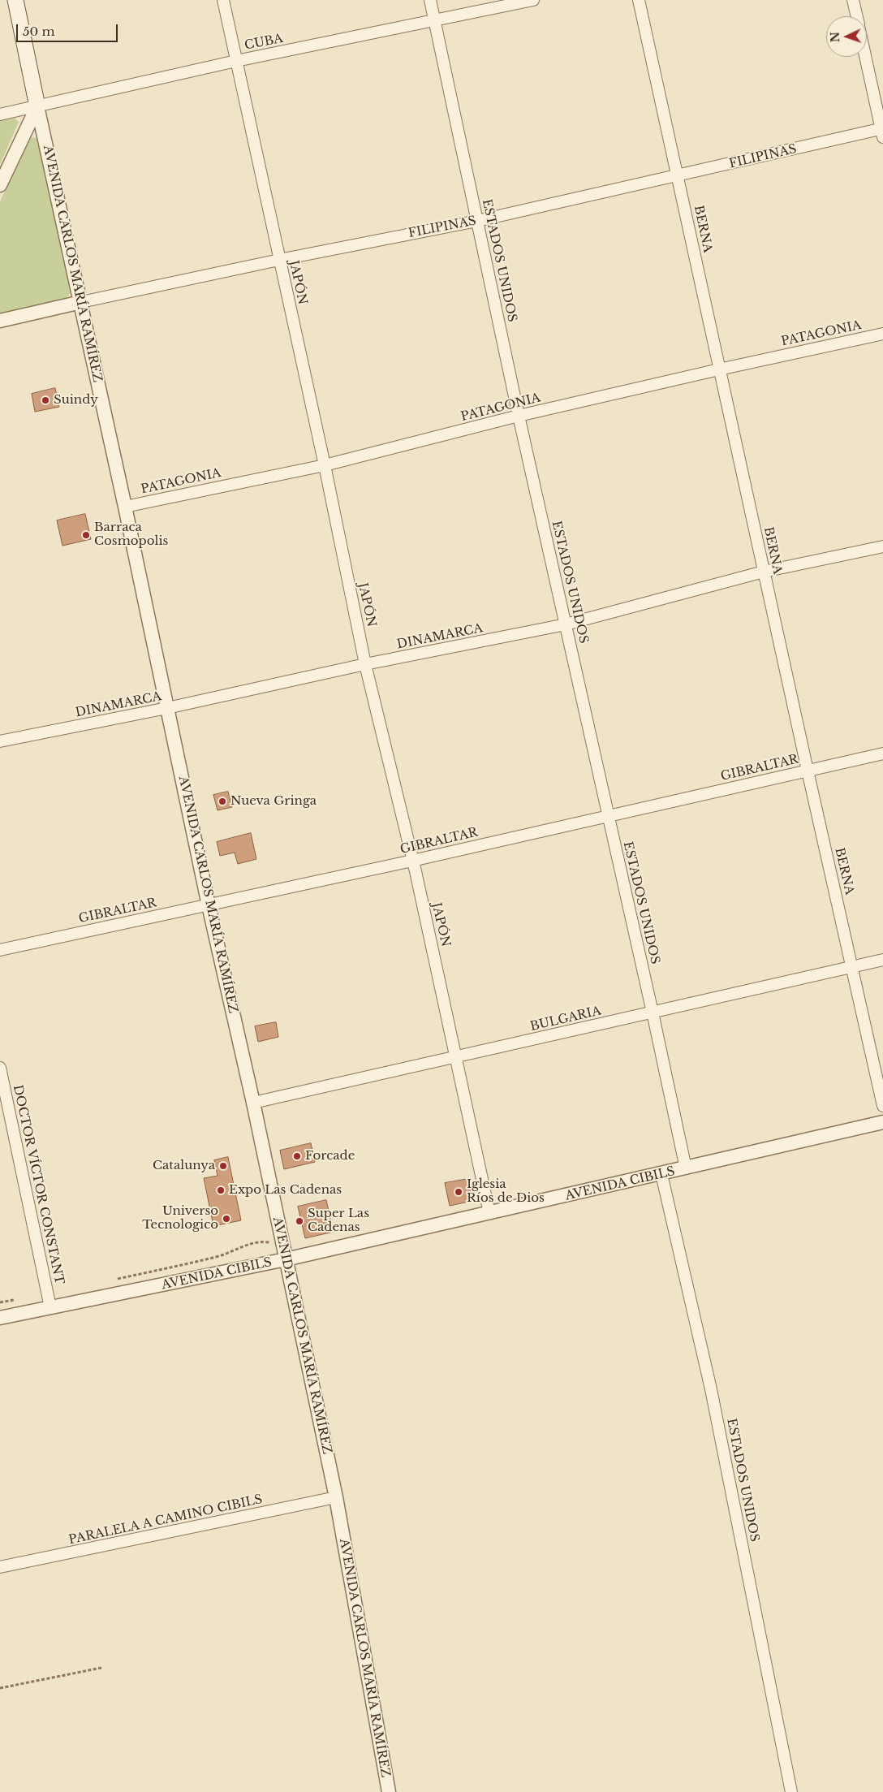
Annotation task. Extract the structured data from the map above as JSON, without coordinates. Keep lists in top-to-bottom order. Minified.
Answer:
{"streets":{"main road":["AVENIDA CARLOS MARÍA RAMÍREZ"],"street":["CUBA","FILIPINAS","BERNA","ESTADOS UNIDOS","JAPÓN","PATAGONIA","DINAMARCA","GIBRALTAR","BULGARIA","AVENIDA CIBILS","DOCTOR VÍCTOR CONSTANT","PARALELA A CAMINO CIBILS"]},"crossings":[["CUBA","ESTADOS UNIDOS"],["CUBA","AVENIDA CARLOS MARÍA RAMÍREZ"],["CUBA","JAPÓN"],["FILIPINAS","BERNA"],["FILIPINAS","ESTADOS UNIDOS"],["FILIPINAS","AVENIDA CARLOS MARÍA RAMÍREZ"],["FILIPINAS","JAPÓN"],["BERNA","PATAGONIA"],["BERNA","DINAMARCA"],["BERNA","GIBRALTAR"],["BERNA","BULGARIA"],["ESTADOS UNIDOS","PATAGONIA"],["ESTADOS UNIDOS","DINAMARCA"],["ESTADOS UNIDOS","GIBRALTAR"],["ESTADOS UNIDOS","BULGARIA"],["ESTADOS UNIDOS","AVENIDA CIBILS"],["AVENIDA CARLOS MARÍA RAMÍREZ","PATAGONIA"],["AVENIDA CARLOS MARÍA RAMÍREZ","DINAMARCA"],["AVENIDA CARLOS MARÍA RAMÍREZ","GIBRALTAR"],["AVENIDA CARLOS MARÍA RAMÍREZ","BULGARIA"],["AVENIDA CARLOS MARÍA RAMÍREZ","AVENIDA CIBILS"],["AVENIDA CARLOS MARÍA RAMÍREZ","PARALELA A CAMINO CIBILS"],["JAPÓN","PATAGONIA"],["JAPÓN","DINAMARCA"],["JAPÓN","GIBRALTAR"],["JAPÓN","BULGARIA"],["JAPÓN","AVENIDA CIBILS"],["AVENIDA CIBILS","DOCTOR VÍCTOR CONSTANT"]],"places":["Suindy","Barraca Cosmopolis","Nueva Gringa","Forcade","Catalunya","Expo Las Cadenas","Iglesia Ríos de Dios","Universo Tecnologico","Super Las Cadenas"],"scale_bar":"50 m","north":"left"}
